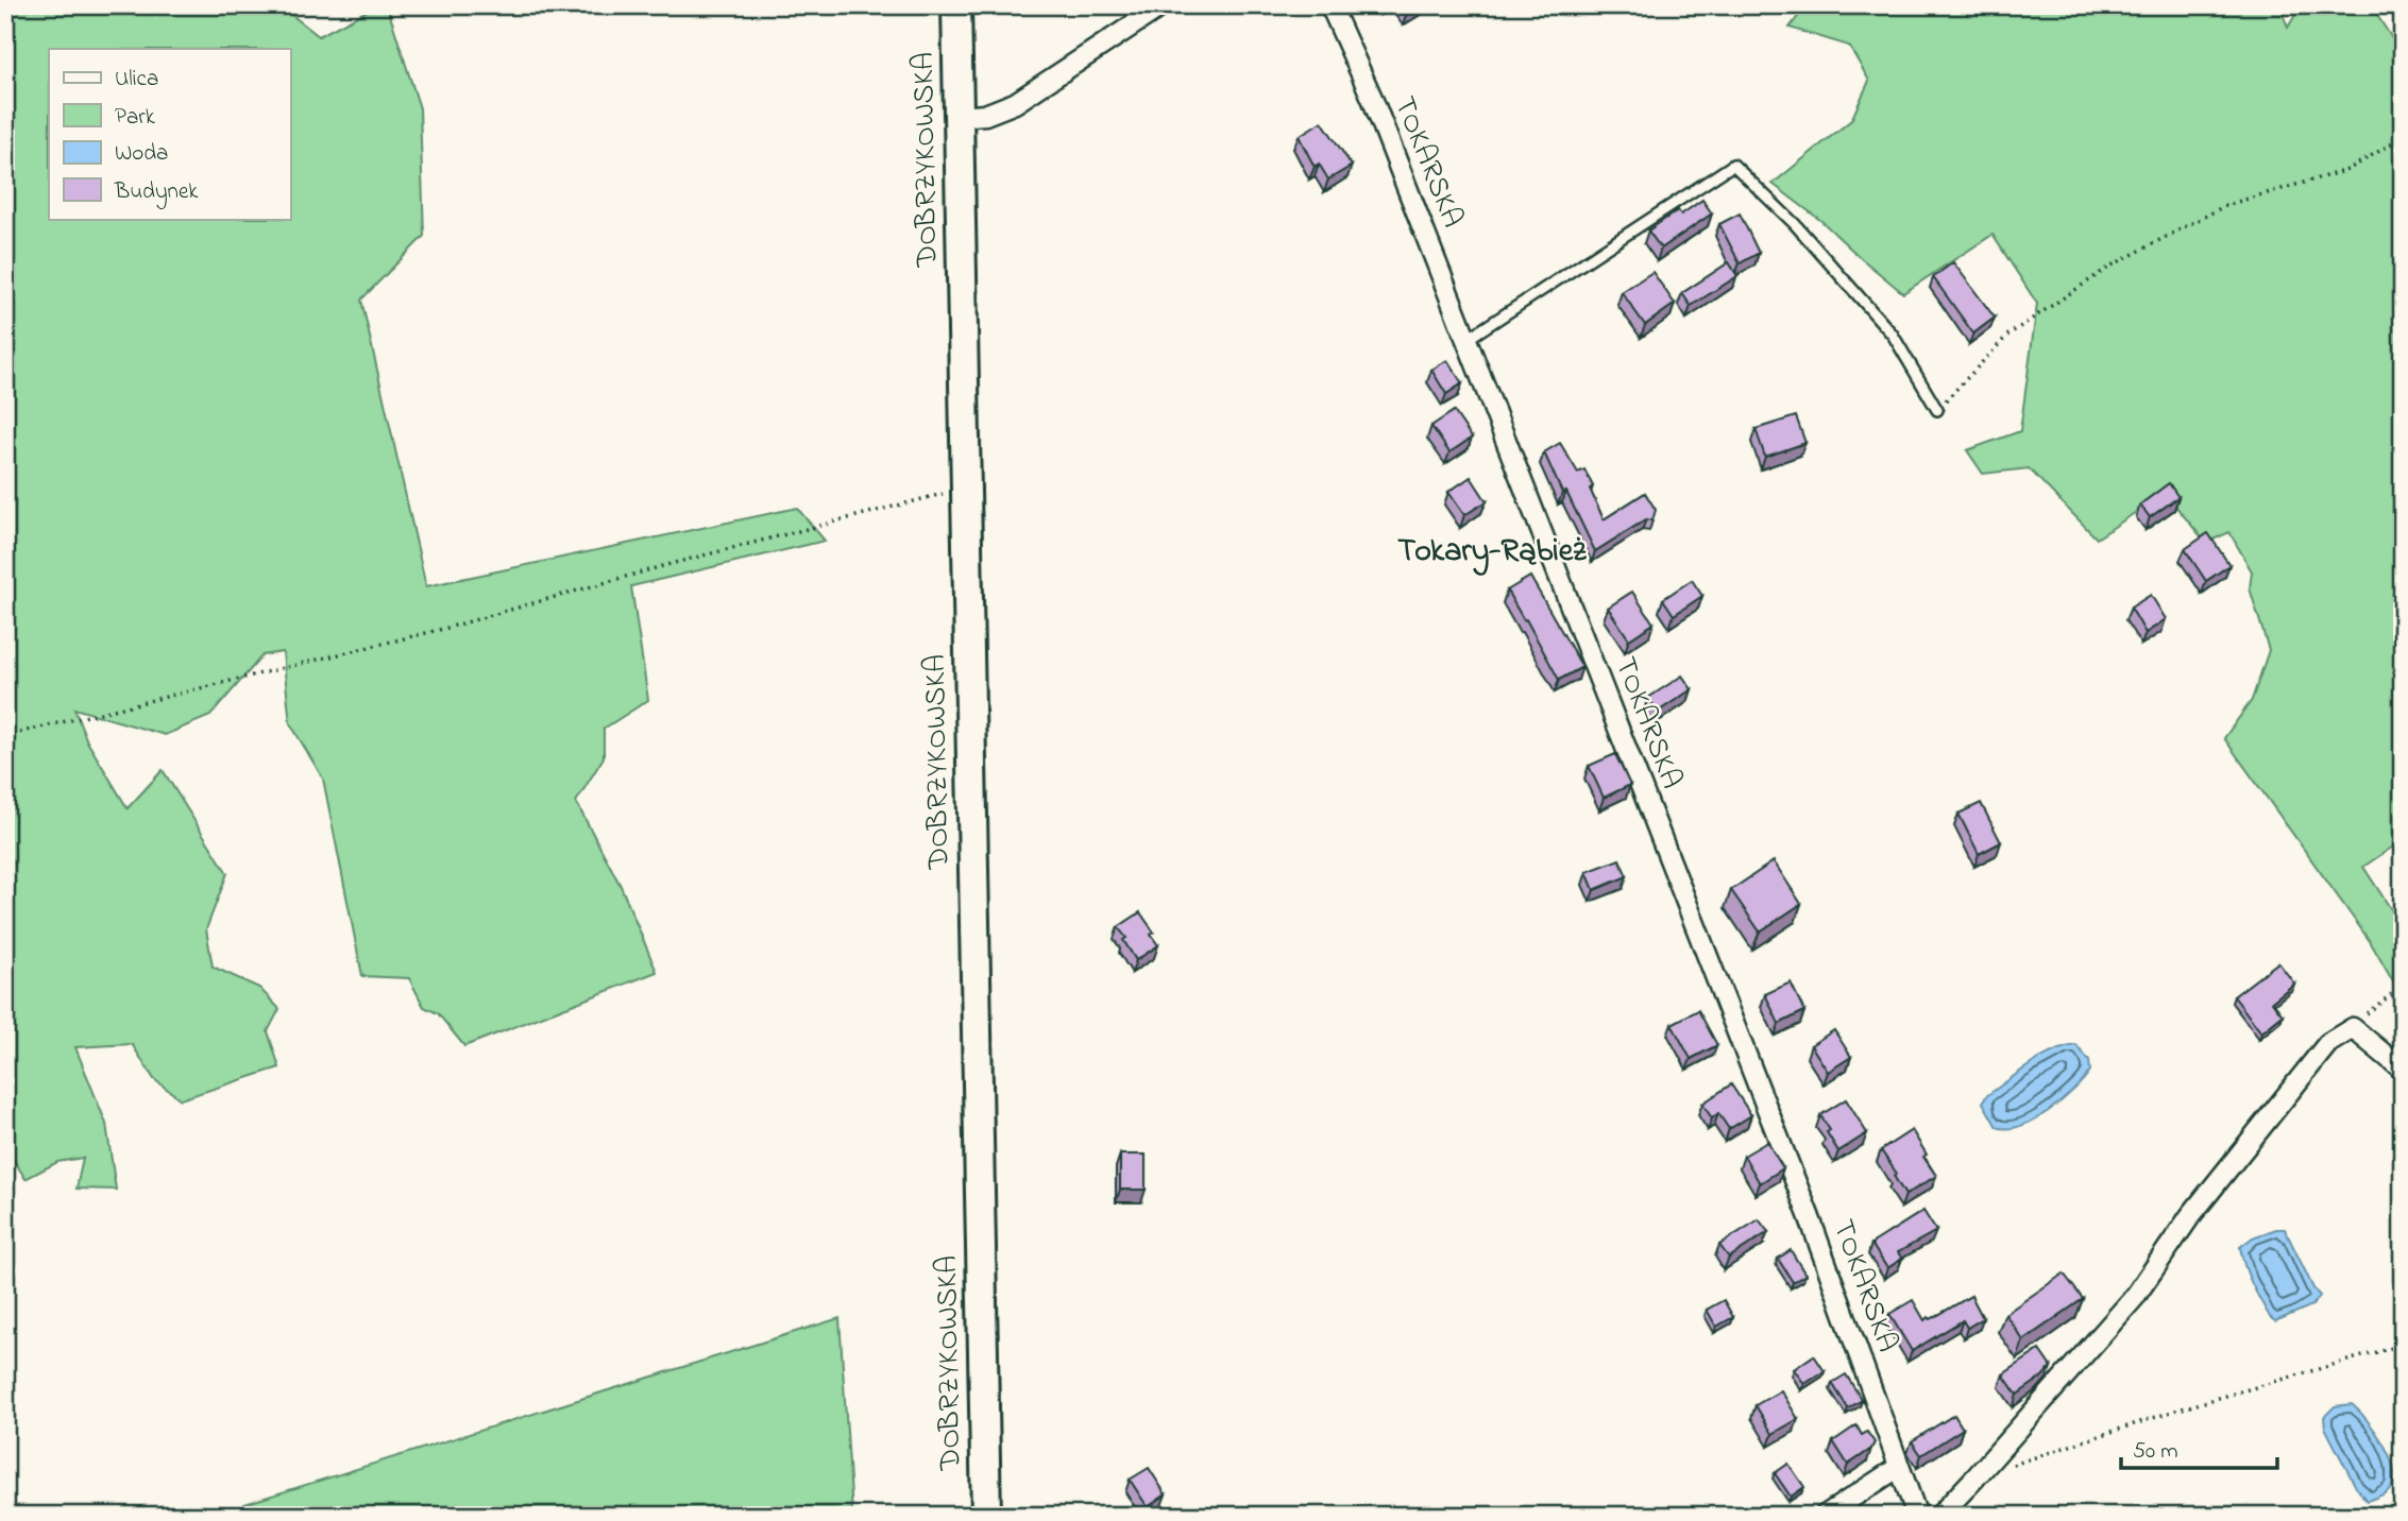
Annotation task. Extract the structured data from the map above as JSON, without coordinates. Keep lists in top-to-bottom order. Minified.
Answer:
{"streets":{"main road":["DOBRZYKOWSKA"],"street":["TOKARSKA"]},"districts":["Tokary-Rąbież"],"legend":["Ulica","Park","Woda","Budynek"],"scale_bar":"50 m"}
